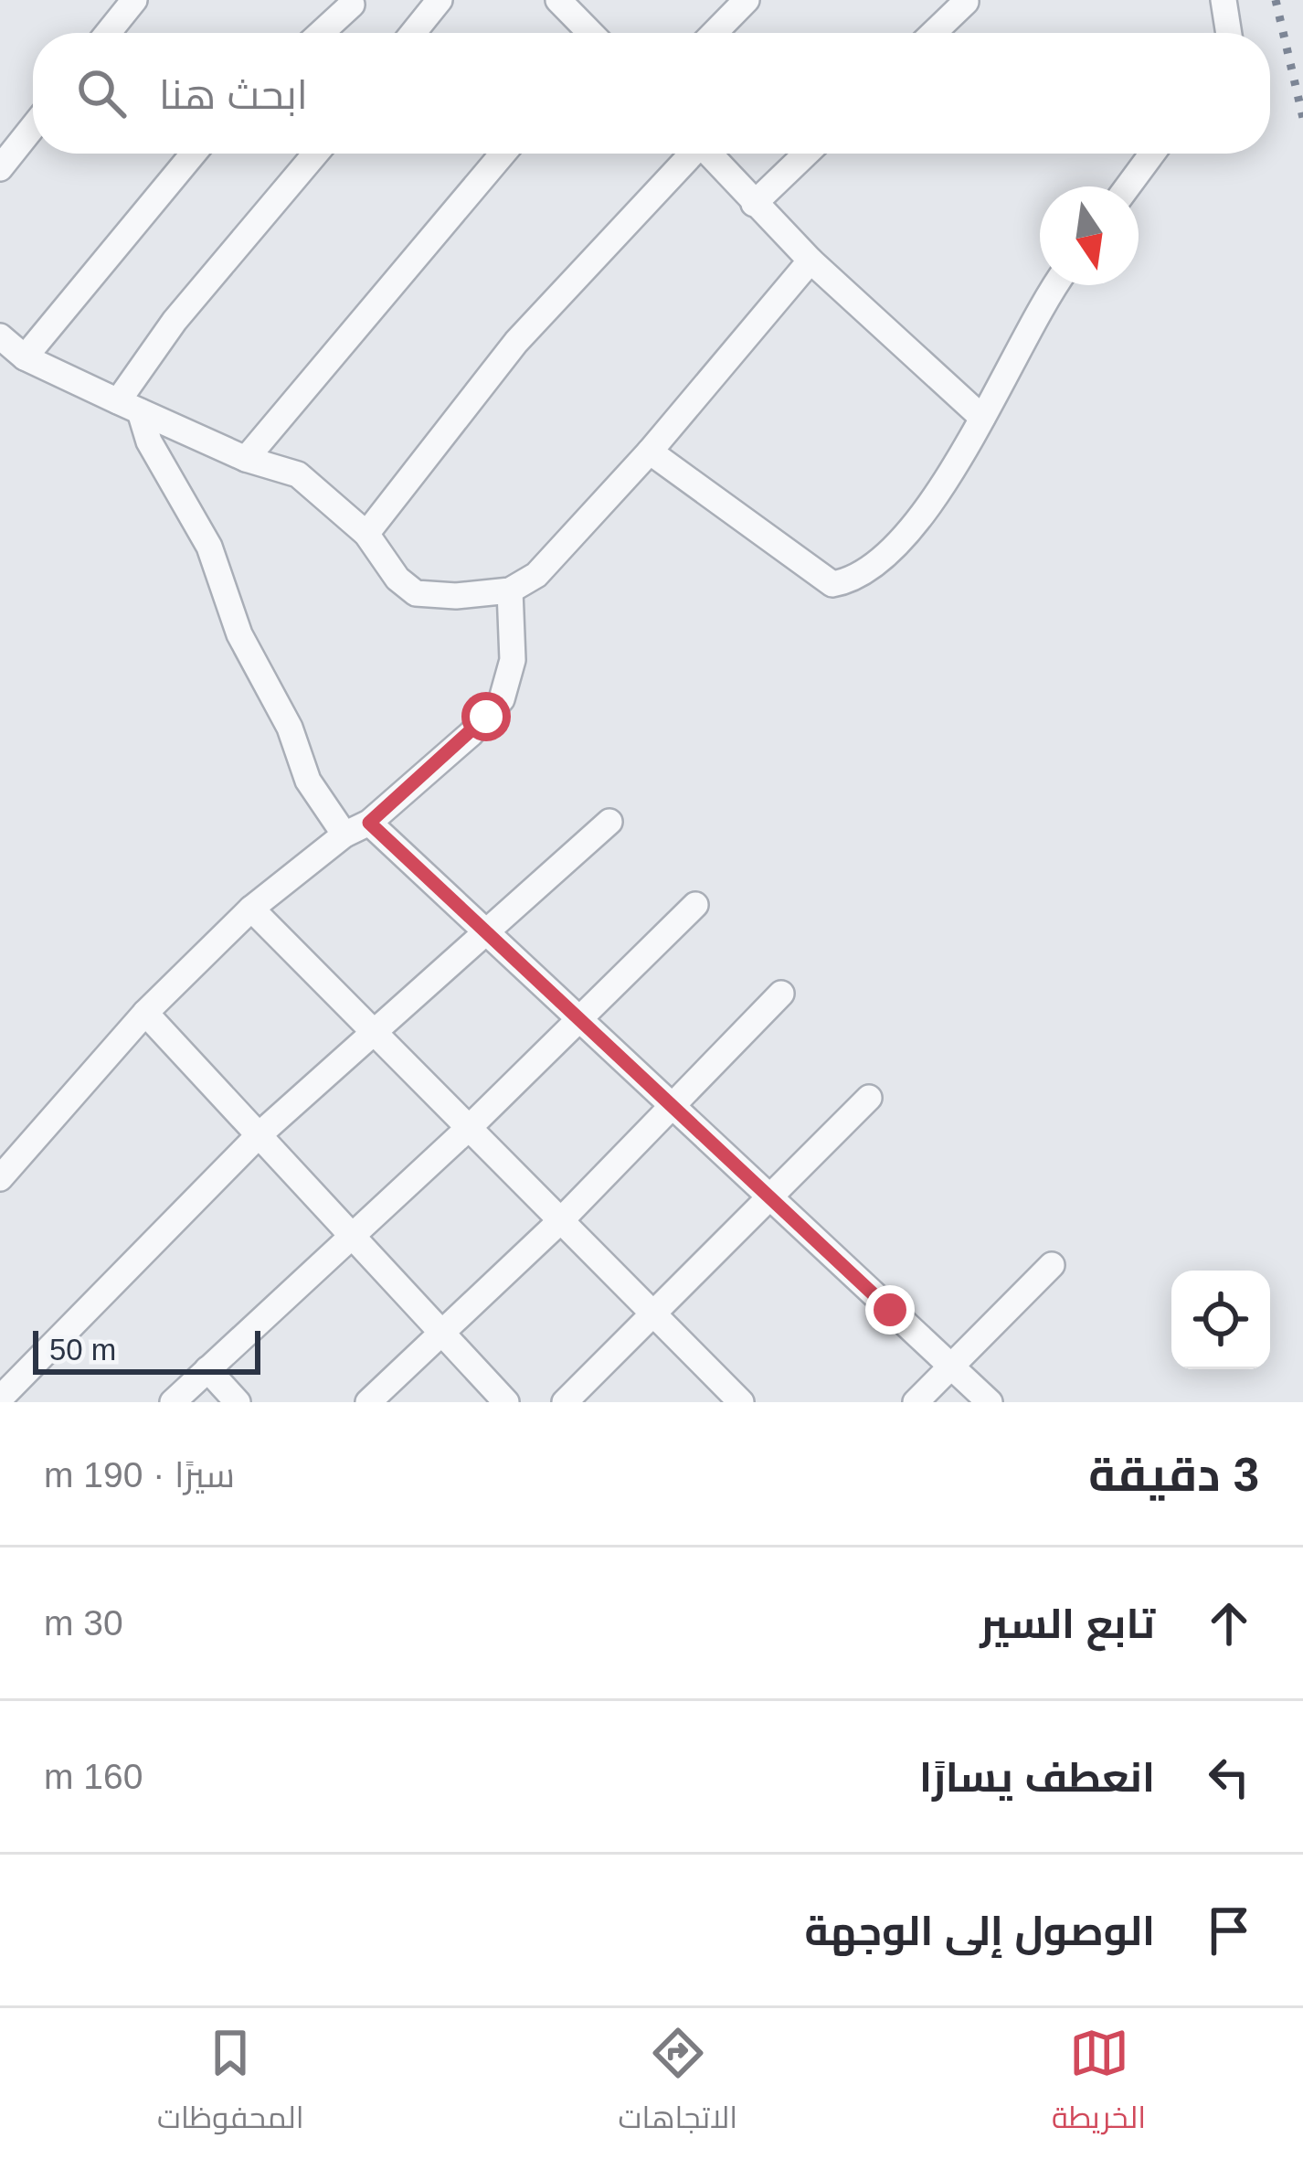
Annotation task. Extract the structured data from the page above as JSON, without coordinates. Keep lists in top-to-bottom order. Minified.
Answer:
{"scale_bar":"50 m","north":"bottom","page":{"search":"ابحث هنا","scale":"50 m","heading":["3 دقيقة","سيرًا · 190 m"],"list":[["تابع السير","30 m"],["انعطف يسارًا","160 m"],"الوصول إلى الوجهة"],"nav":["الخريطة","الاتجاهات","المحفوظات"]}}
